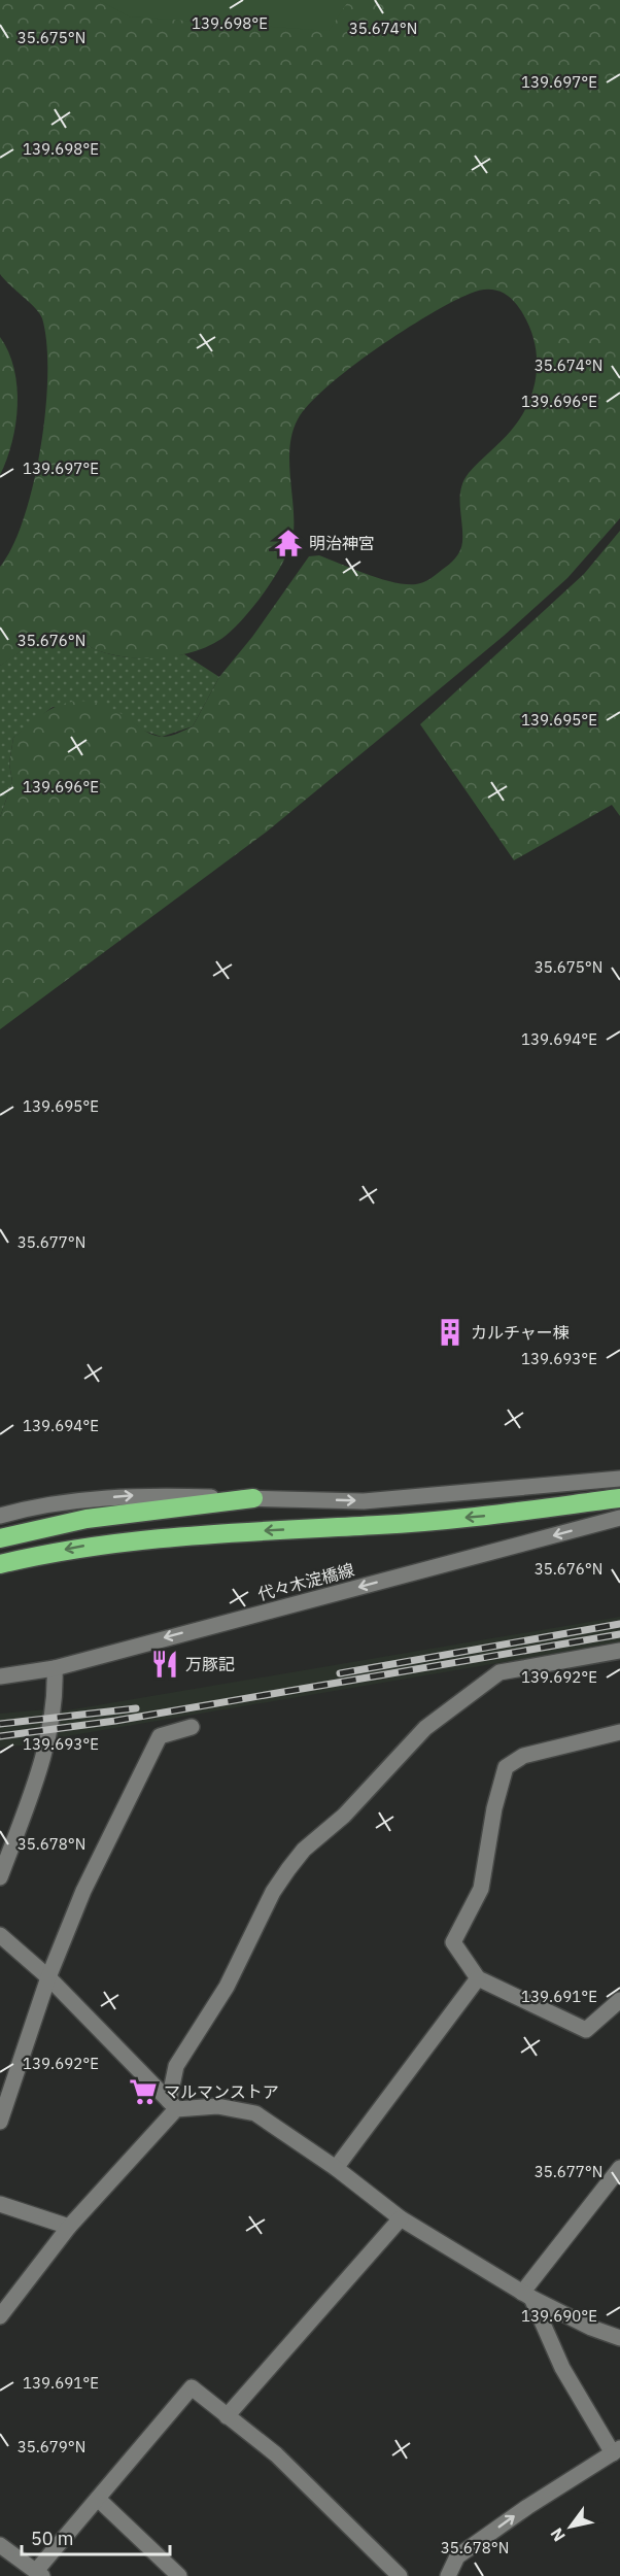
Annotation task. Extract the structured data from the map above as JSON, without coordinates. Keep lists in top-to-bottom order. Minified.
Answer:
{"streets":{"street":["代々木淀橋線"]},"places":{"temple":["明治神宮"],"building":["カルチャー棟"],"restaurant":["万豚記"],"supermarket":["マルマンストア"]},"scale_bar":"50 m","north":"bottom left","coordinates":["139.698°E","35.674°N","35.675°N","139.697°E","139.696°E","35.676°N","139.695°E","139.694°E","35.677°N","139.693°E","139.692°E","35.678°N","139.691°E","139.690°E","35.679°N"]}
